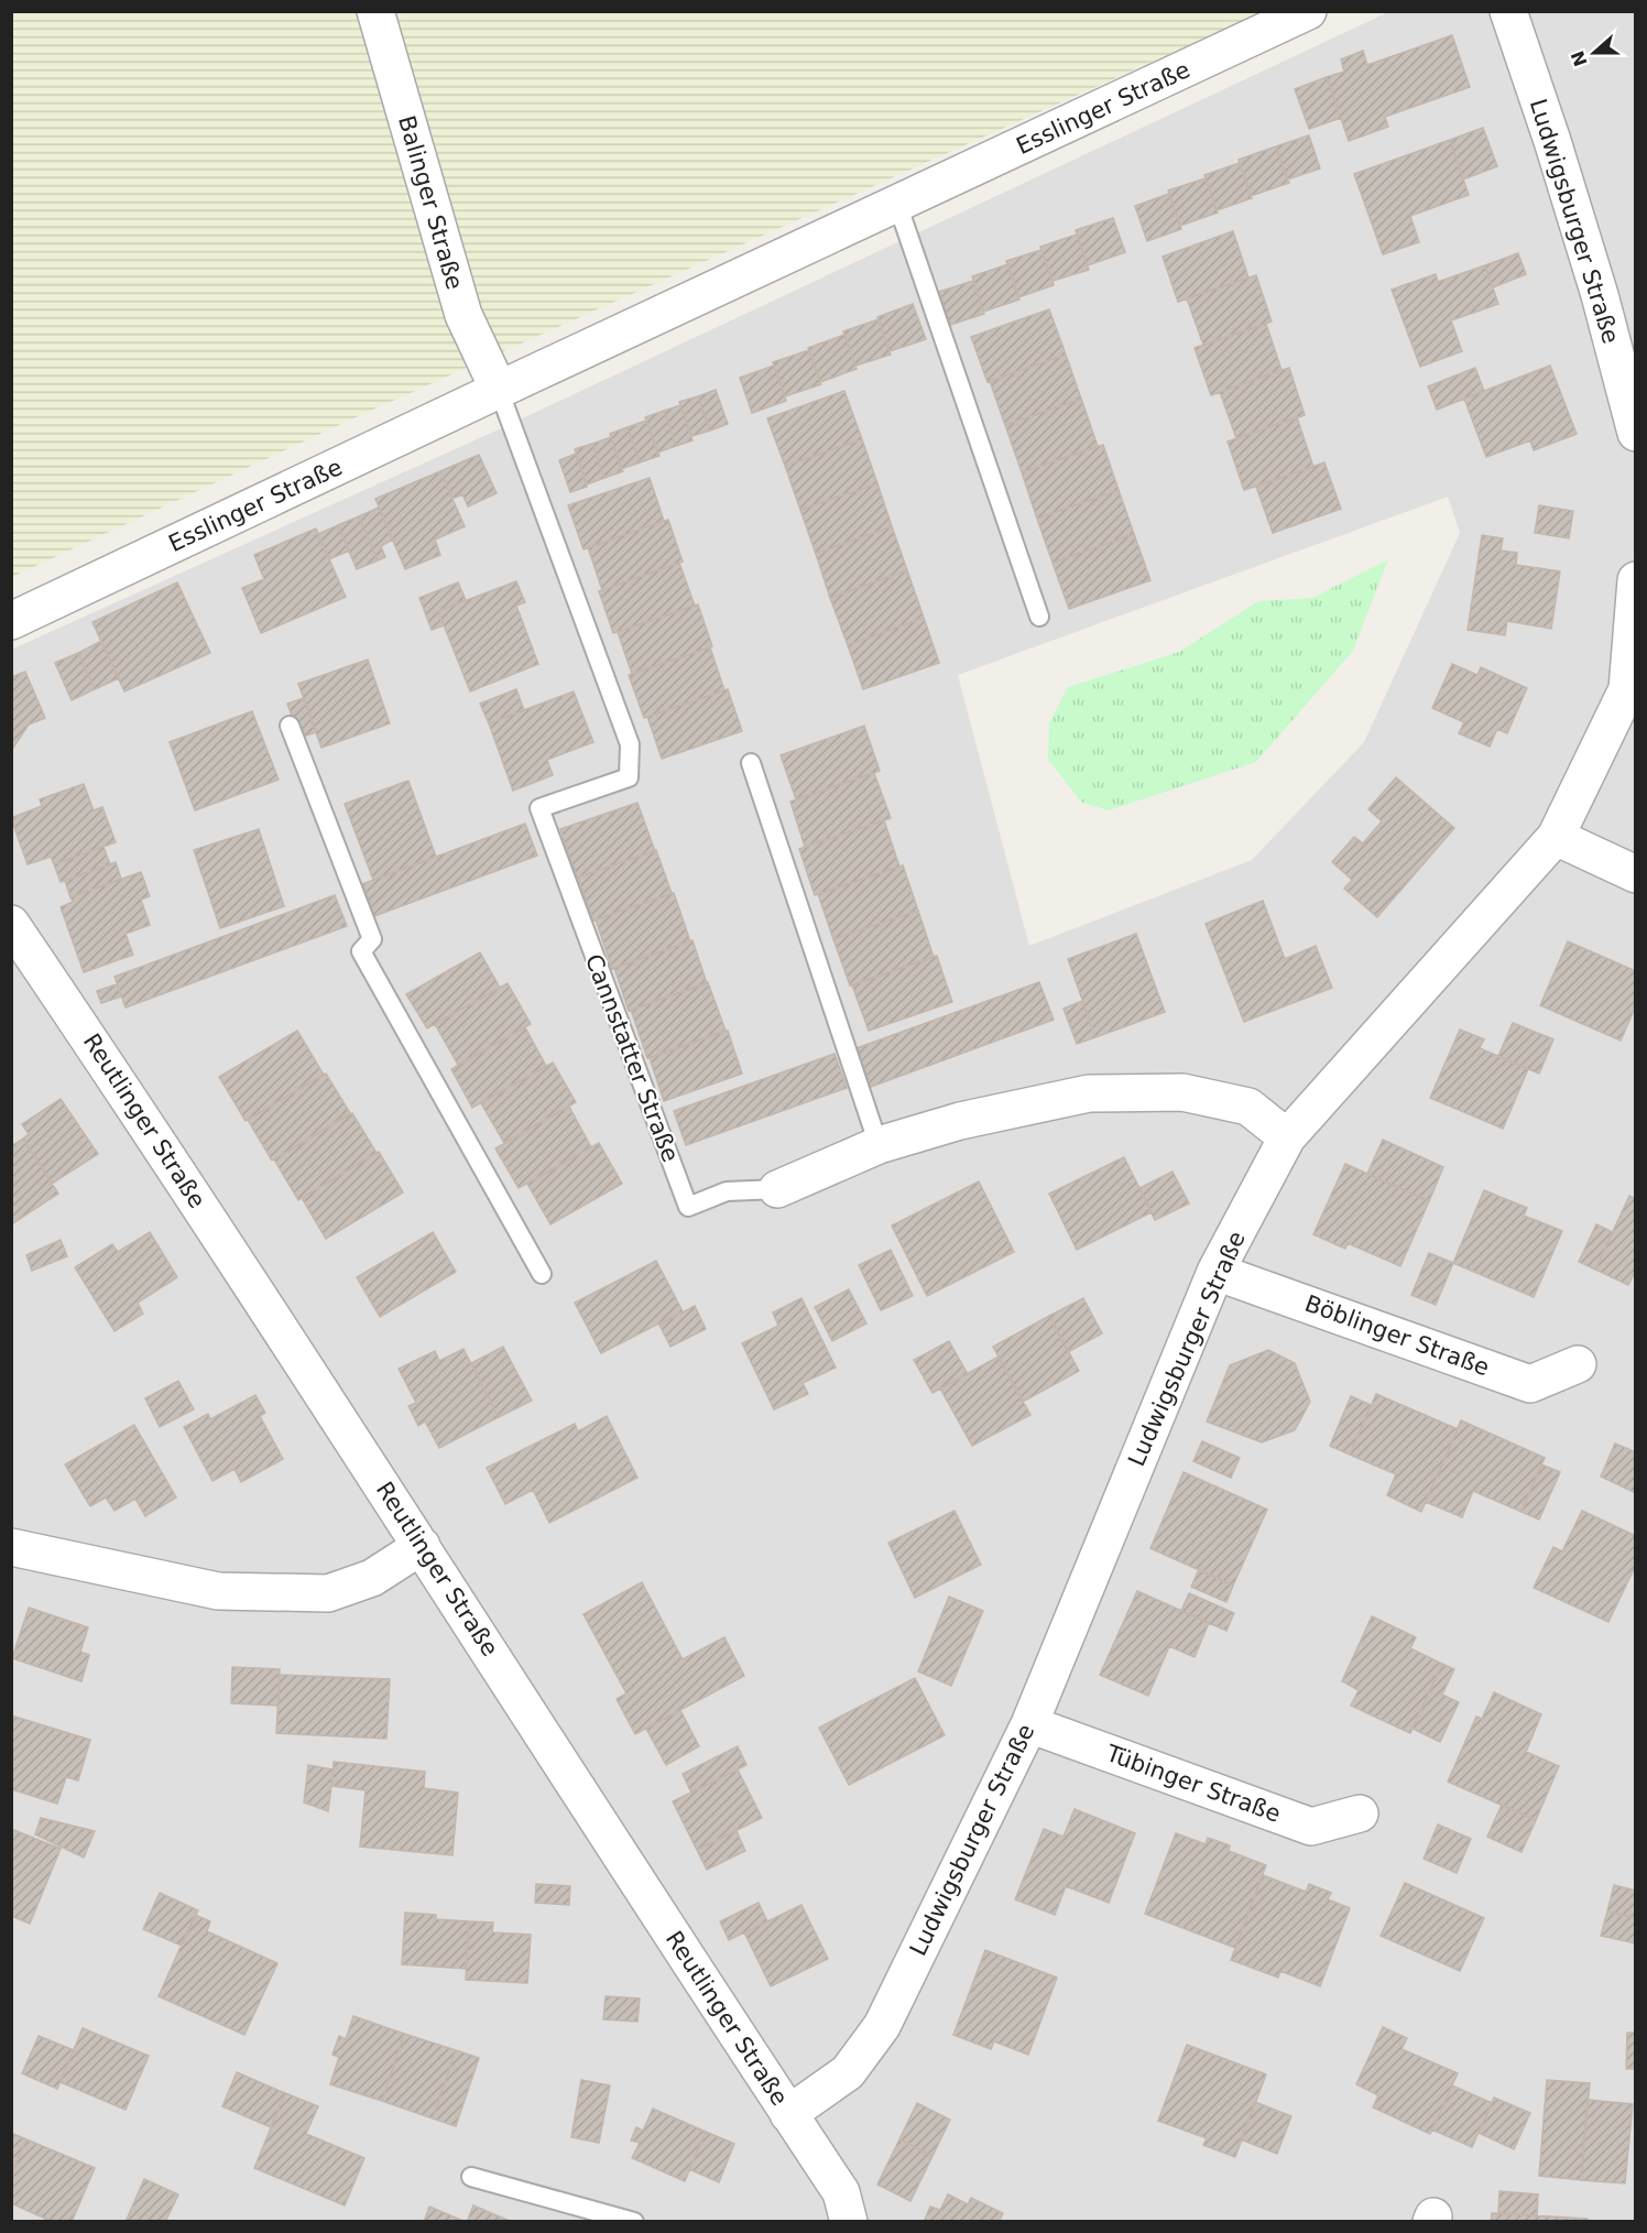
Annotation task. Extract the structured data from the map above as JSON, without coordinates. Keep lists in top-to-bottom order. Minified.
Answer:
{"streets":{"street":["Esslinger Straße","Balinger Straße","Ludwigsburger Straße","Cannstatter Straße","Reutlinger Straße","Böblinger Straße","Tübinger Straße"]},"crossings":[["Esslinger Straße","Balinger Straße"],["Esslinger Straße","Cannstatter Straße"],["Balinger Straße","Cannstatter Straße"],["Ludwigsburger Straße","Cannstatter Straße"],["Ludwigsburger Straße","Reutlinger Straße"],["Ludwigsburger Straße","Böblinger Straße"],["Ludwigsburger Straße","Tübinger Straße"]],"north":"left"}
